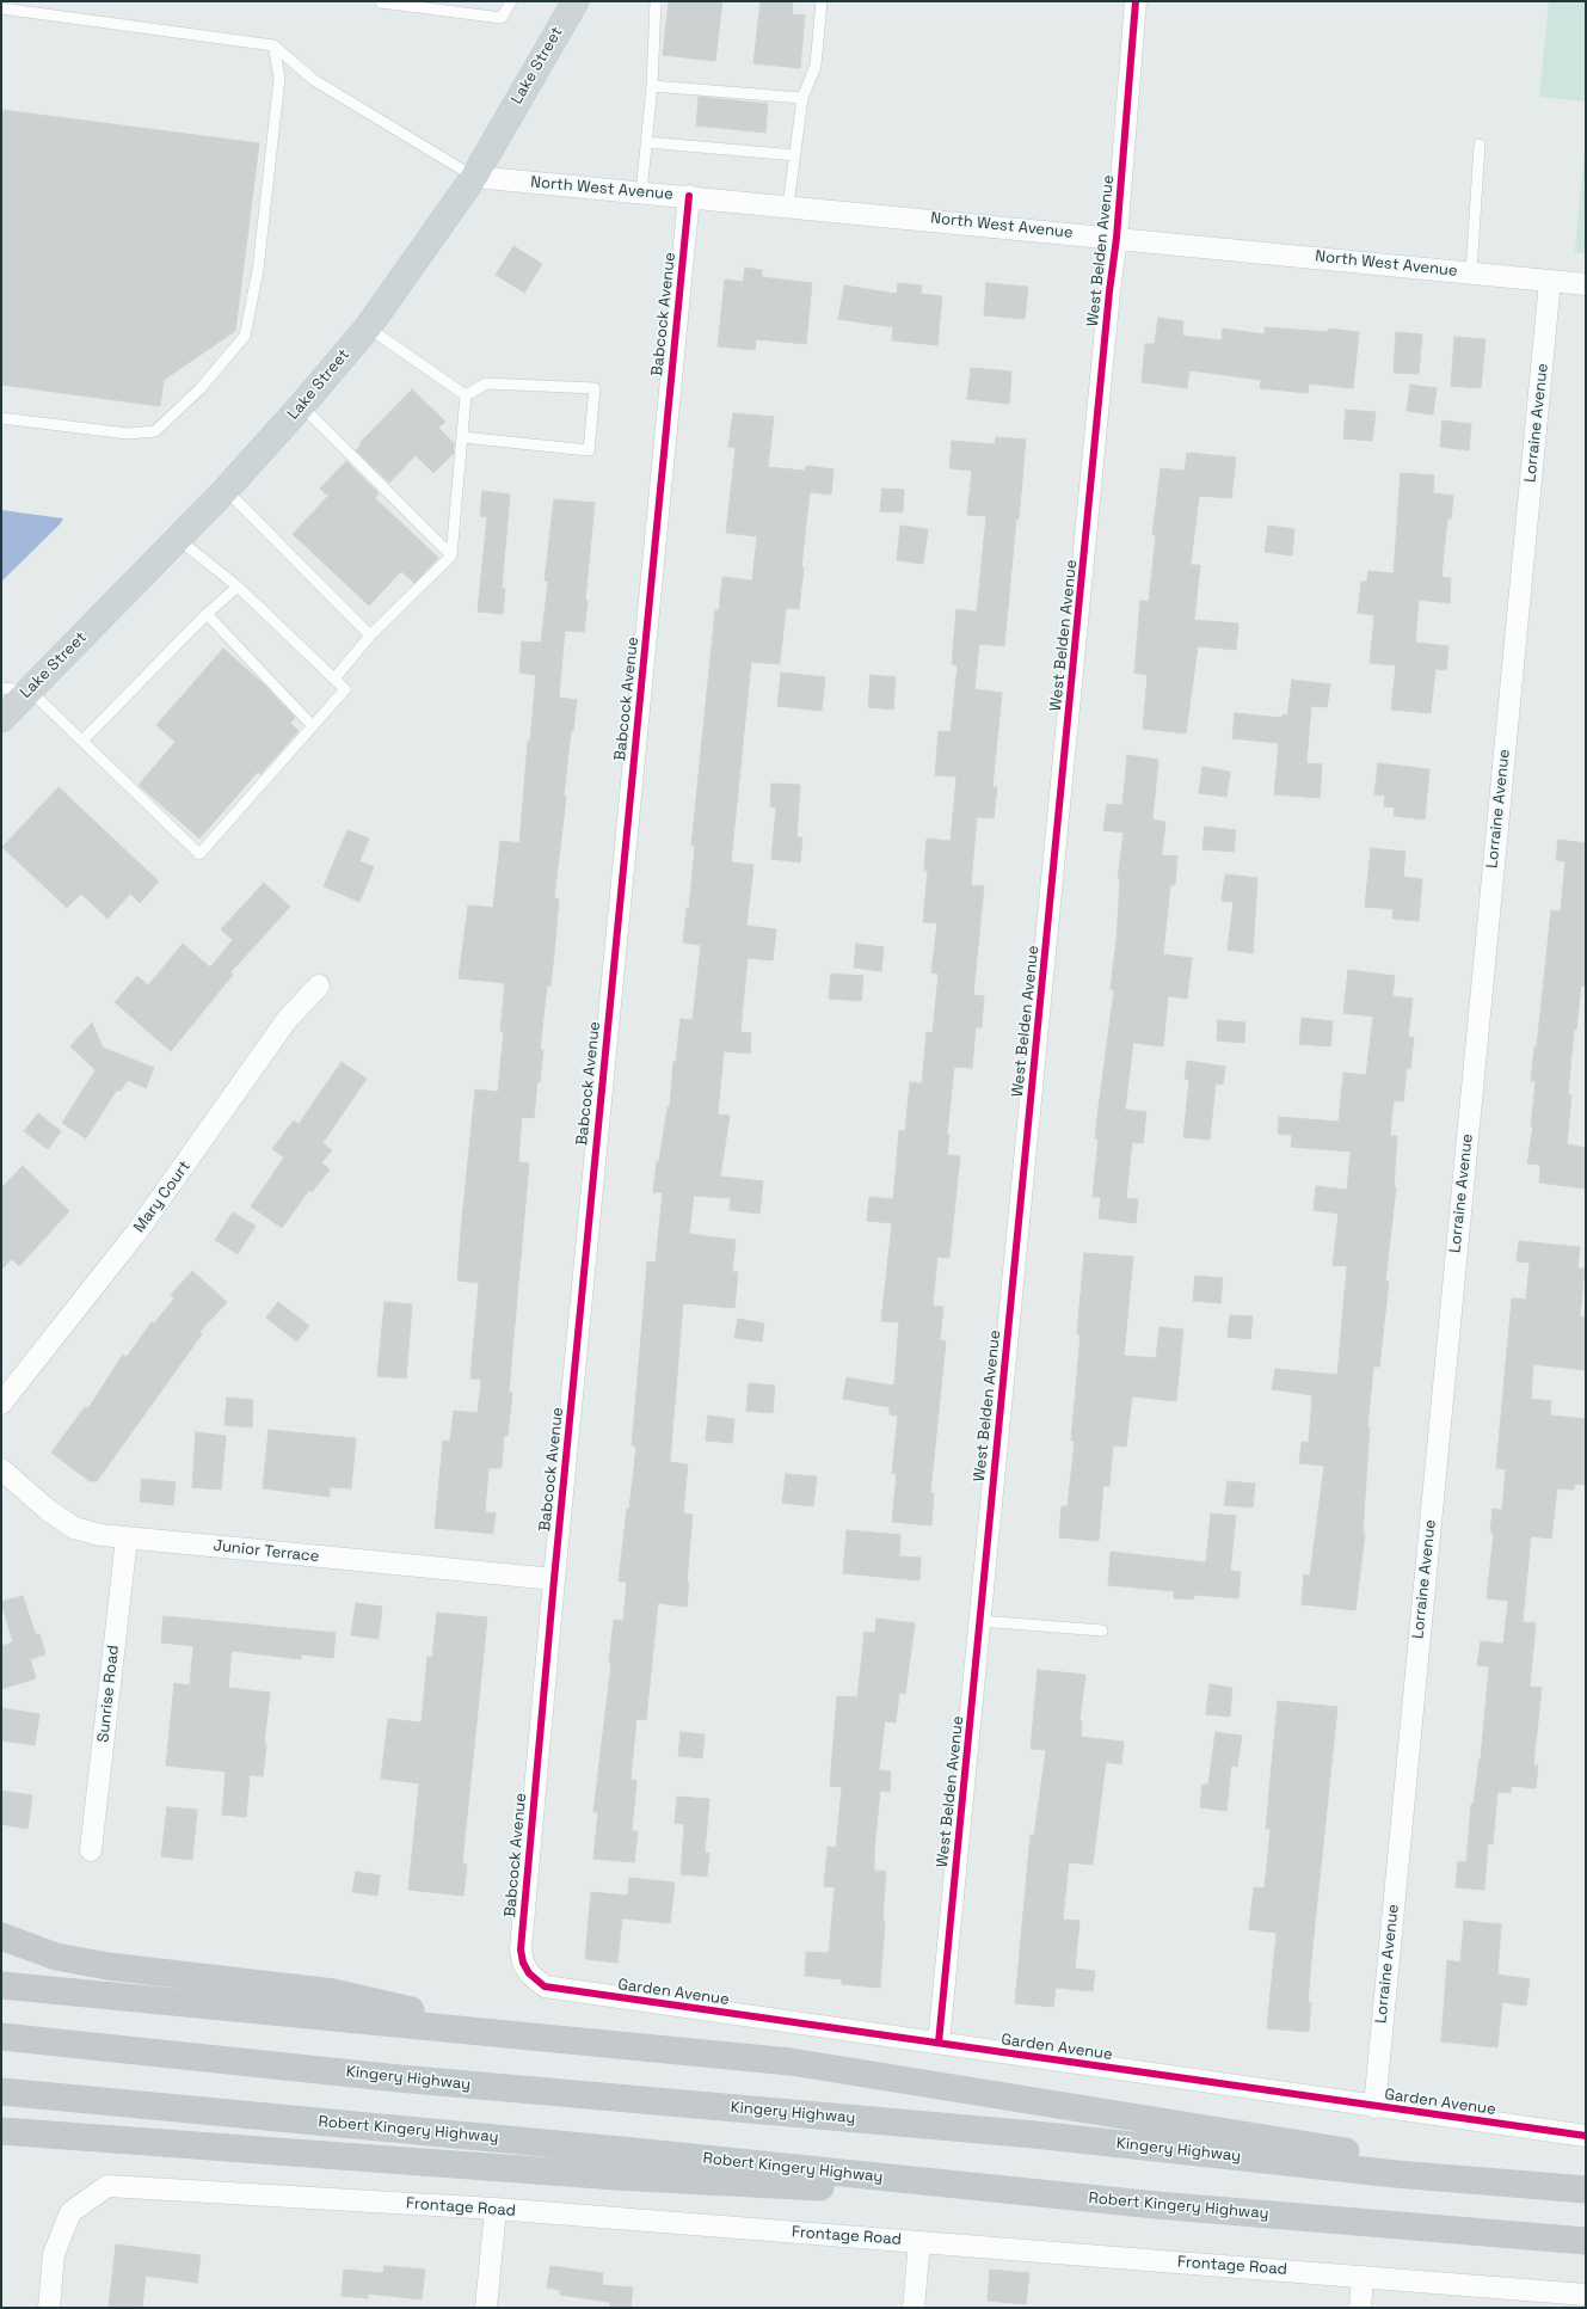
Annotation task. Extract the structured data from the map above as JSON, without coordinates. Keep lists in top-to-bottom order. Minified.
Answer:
{"streets":{"highway":["Kingery Highway","Robert Kingery Highway"],"main road":["Lake Street"],"street":["North West Avenue","West Belden Avenue","Babcock Avenue","Lorraine Avenue","Mary Court","Junior Terrace","Sunrise Road","Garden Avenue","Frontage Road"]},"crossings":[["Lake Street","North West Avenue"],["North West Avenue","West Belden Avenue"],["North West Avenue","Babcock Avenue"],["North West Avenue","Lorraine Avenue"],["West Belden Avenue","Garden Avenue"],["Babcock Avenue","Junior Terrace"],["Babcock Avenue","Garden Avenue"],["Lorraine Avenue","Garden Avenue"],["Junior Terrace","Sunrise Road"]]}
